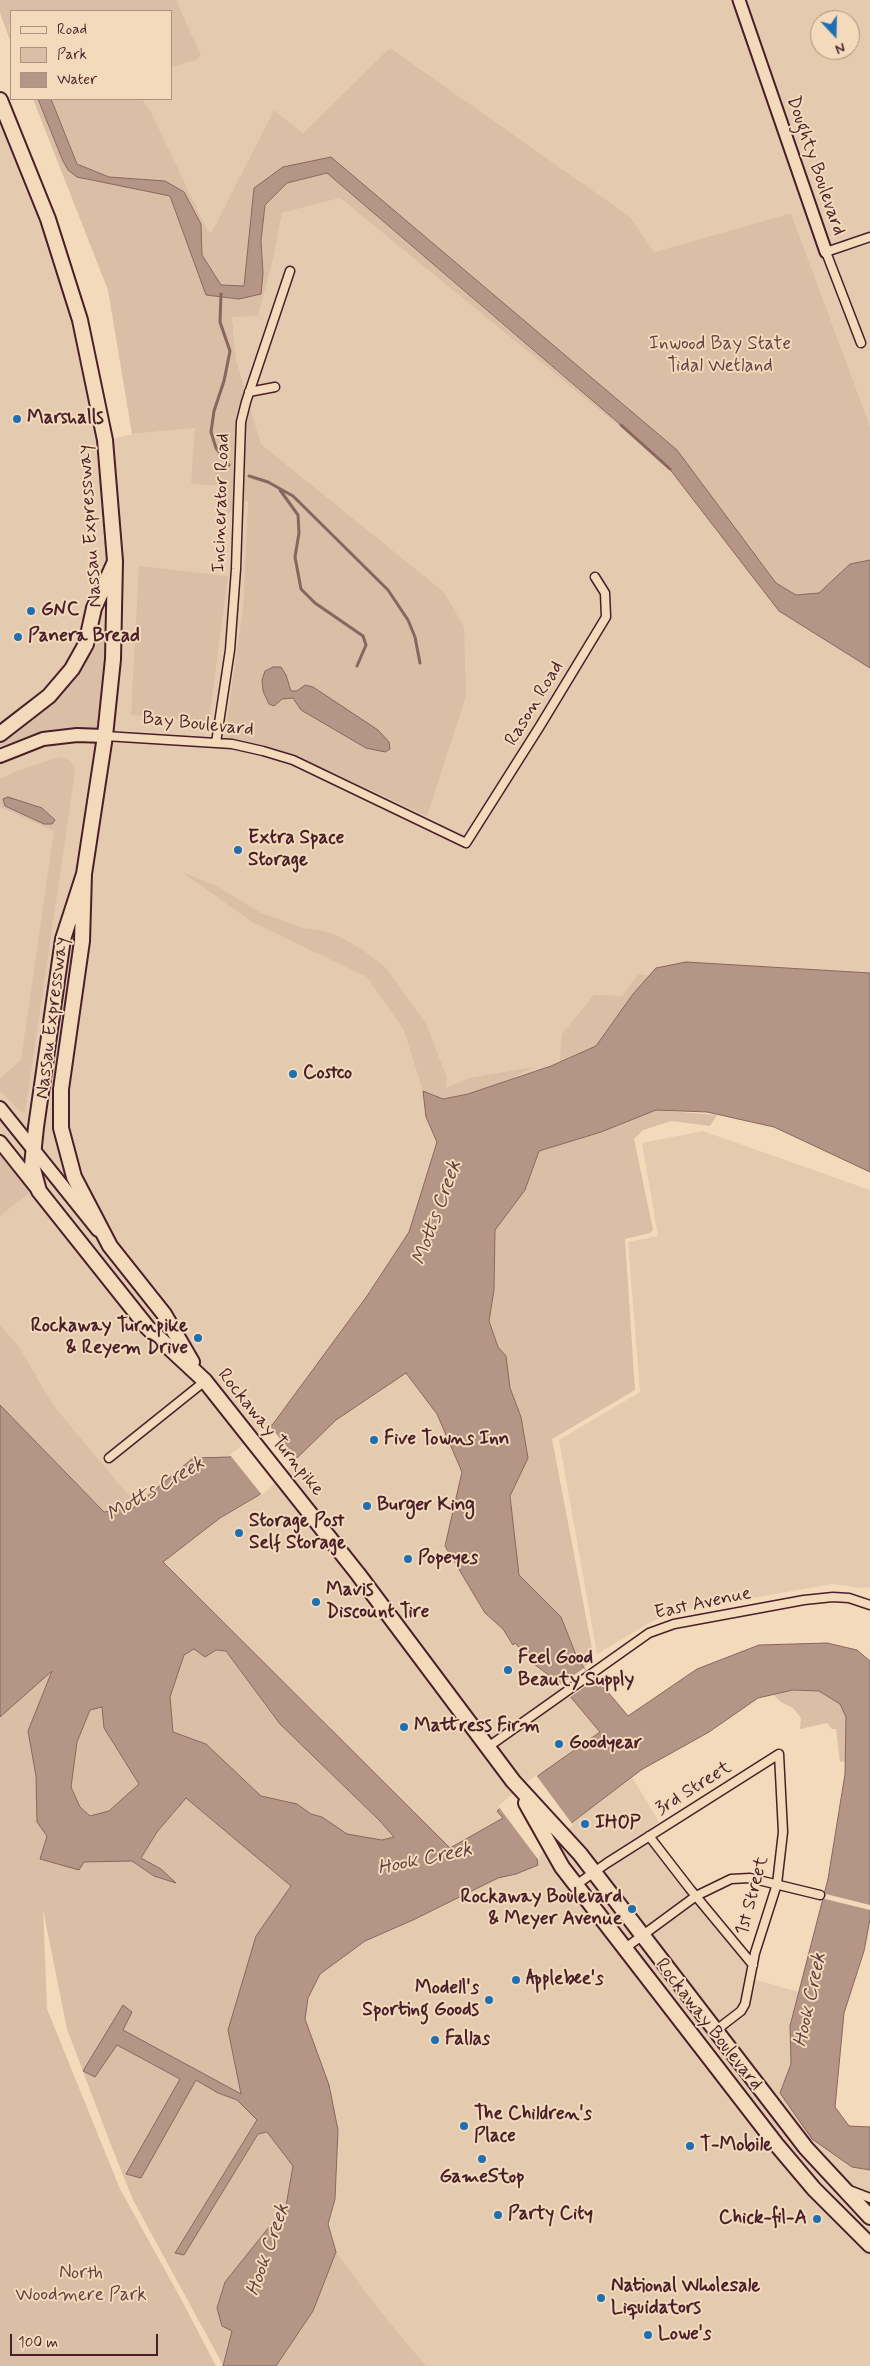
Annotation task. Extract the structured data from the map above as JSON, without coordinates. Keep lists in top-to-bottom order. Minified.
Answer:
{"streets":{"highway":["Nassau Expressway","Rockaway Turnpike","Rockaway Boulevard"],"main road":["Doughty Boulevard","Bay Boulevard"],"street":["Incinerator Road","Rason Road","East Avenue","3rd Street","1st Street"]},"crossings":[["Incinerator Road","Bay Boulevard"],["Nassau Expressway","Bay Boulevard"],["Nassau Expressway","Rockaway Turnpike"],["Rason Road","Bay Boulevard"],["Rockaway Turnpike","East Avenue"],["Rockaway Turnpike","Rockaway Boulevard"],["3rd Street","1st Street"],["3rd Street","Rockaway Boulevard"],["1st Street","Rockaway Boulevard"]],"water":["Motts Creek","Hook Creek"],"parks":["Inwood Bay State Tidal Wetland","North Woodmere Park"],"places":["Marshalls","GNC","Panera Bread","Extra Space Storage","Costco","Rockaway Turnpike & Reyem Drive","Five Towns Inn","Burger King","Storage Post Self Storage","Popeyes","Mavis Discount Tire","Feel Good Beauty Supply","Mattress Firm","Goodyear","IHOP","Rockaway Boulevard & Meyer Avenue","Applebee's","Modell's Sporting Goods","Fallas","The Children's Place","T-Mobile","GameStop","Party City","Chick-fil-A","National Wholesale Liquidators","Lowe's"],"legend":["Road","Park","Water"],"scale_bar":"100 m","north":"bottom"}
